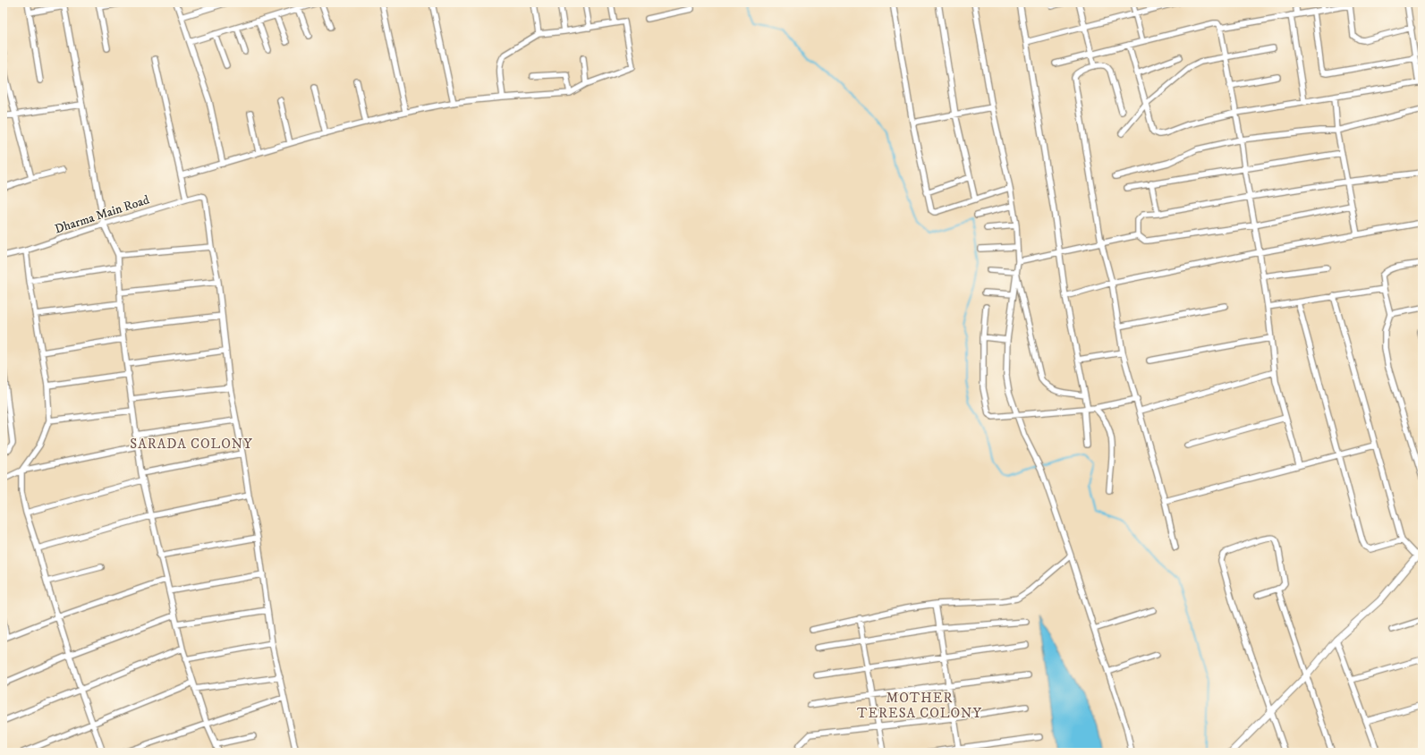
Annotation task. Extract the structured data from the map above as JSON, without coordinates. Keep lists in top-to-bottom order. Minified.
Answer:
{"streets":{"street":["Dharma Main Road"]},"districts":["SARADA COLONY","MOTHER TERESA COLONY"]}
